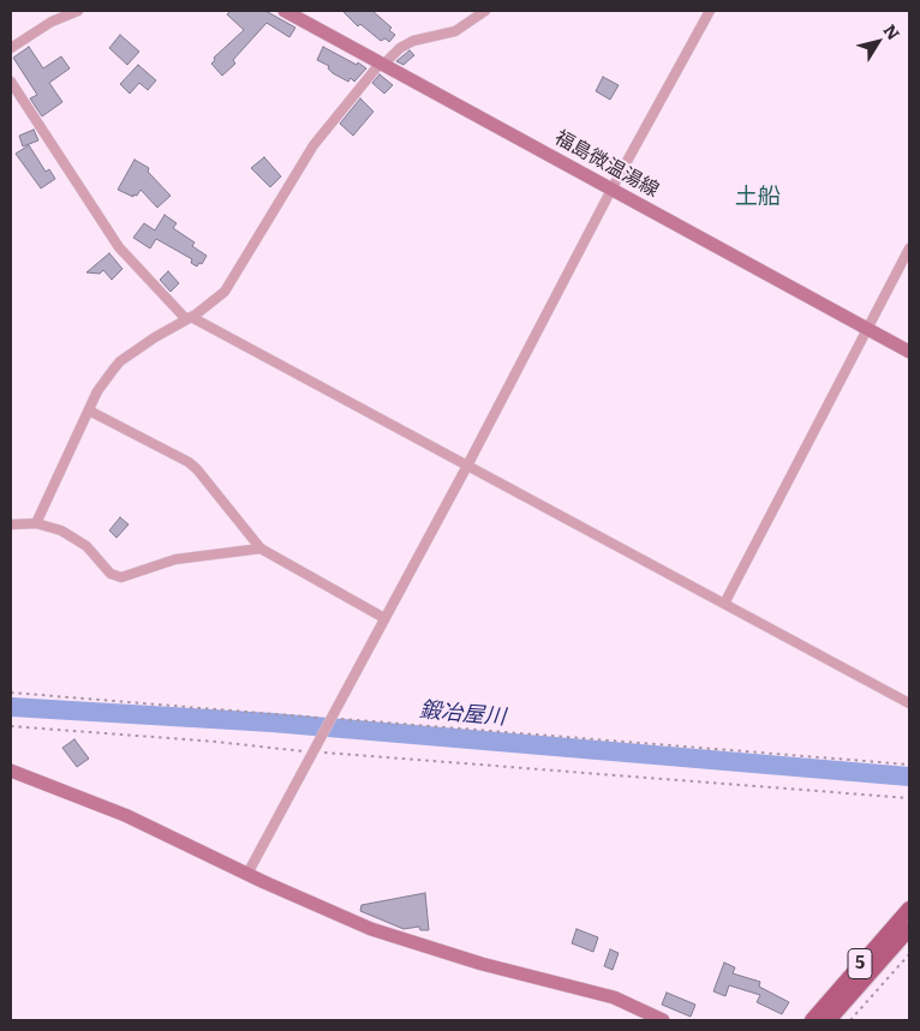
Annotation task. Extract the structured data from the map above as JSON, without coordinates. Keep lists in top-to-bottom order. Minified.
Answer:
{"streets":{"main road":["福島微温湯線","5"]},"districts":["土船"],"water":["鍛冶屋川"],"north":"top right"}
